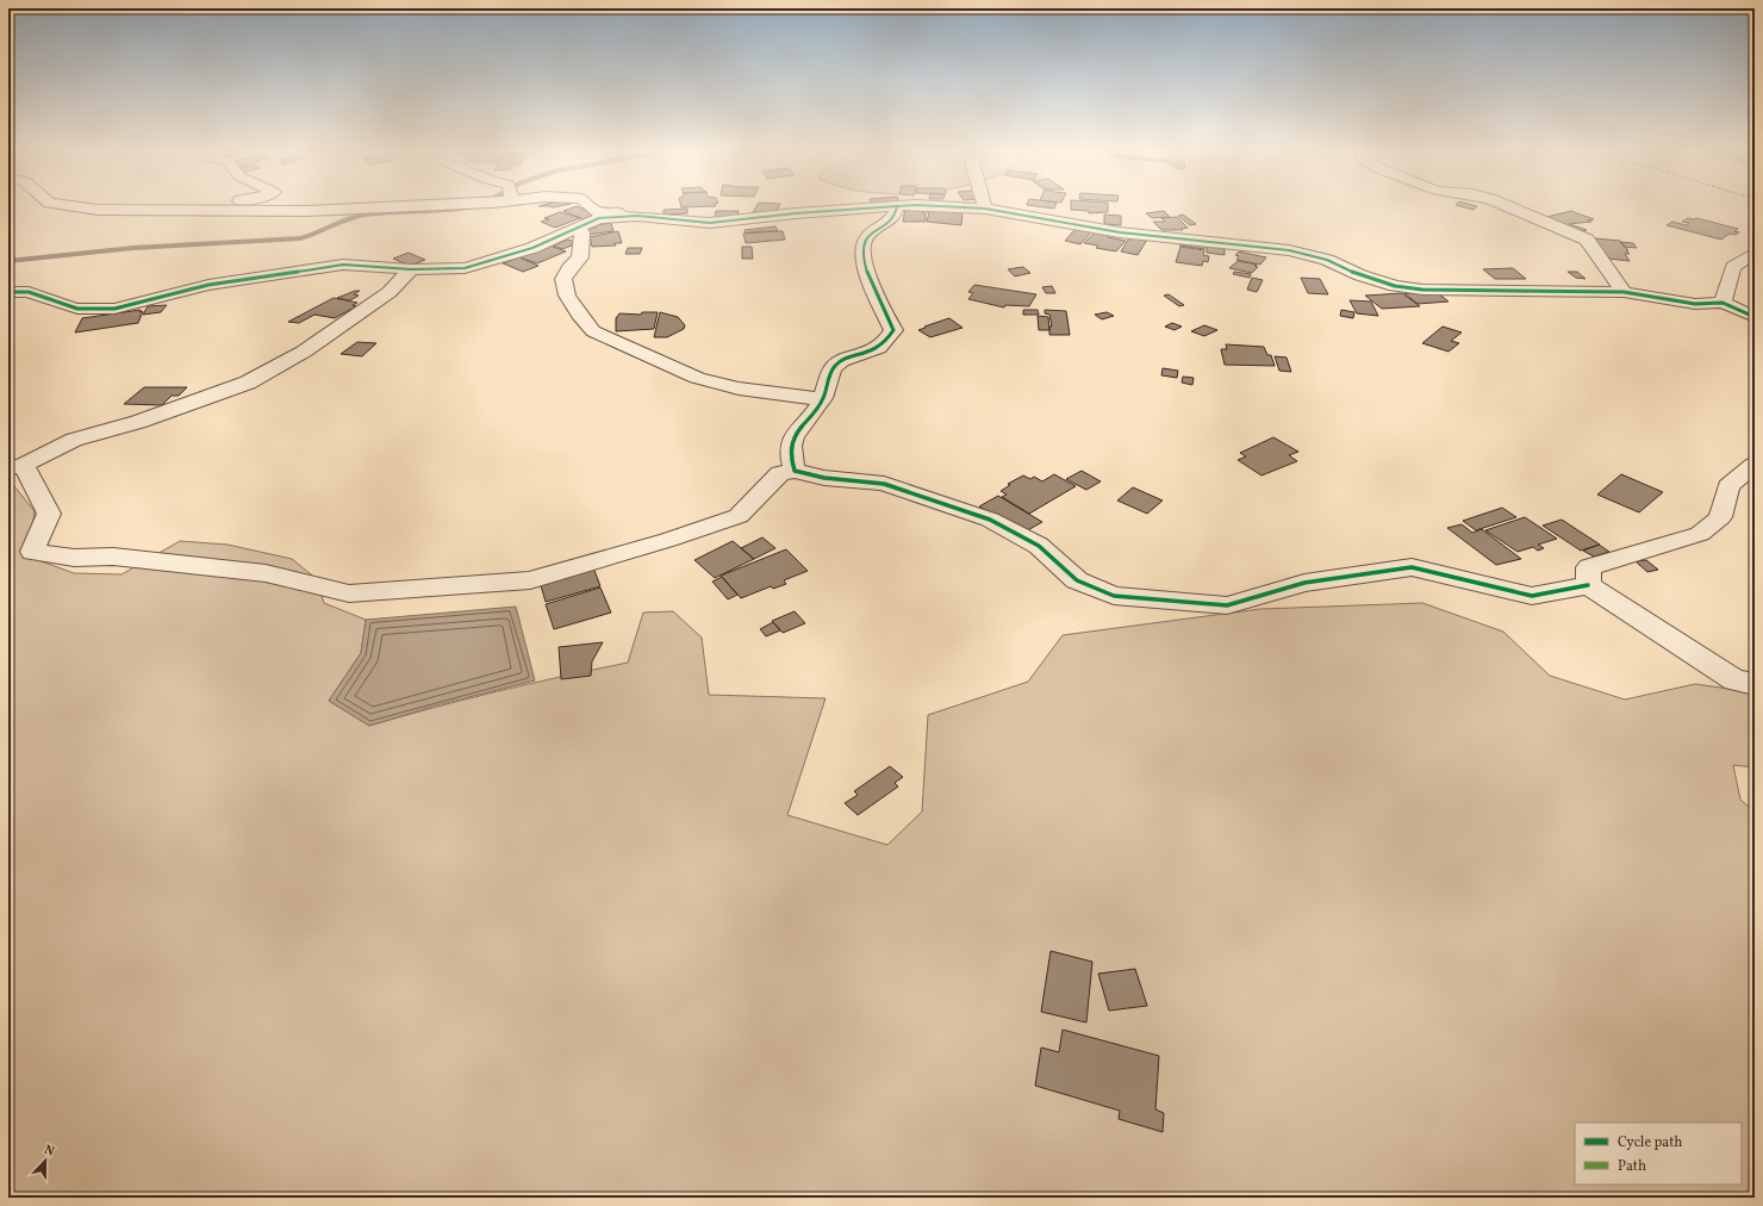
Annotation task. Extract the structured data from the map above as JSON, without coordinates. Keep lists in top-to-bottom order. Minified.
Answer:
{"legend":["Cycle path","Path"],"north":"top"}
